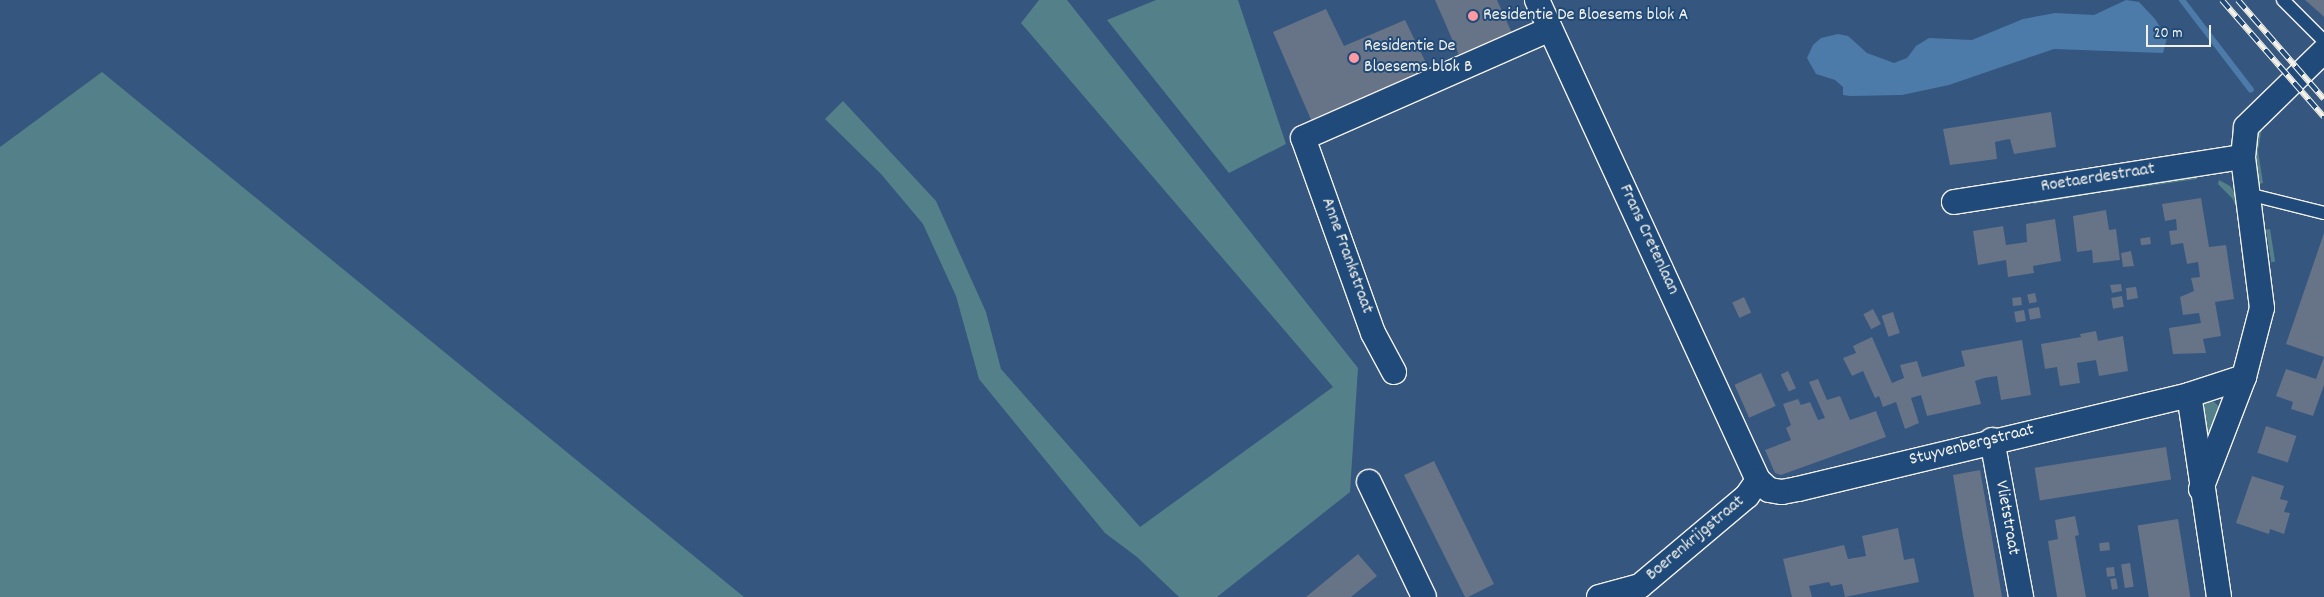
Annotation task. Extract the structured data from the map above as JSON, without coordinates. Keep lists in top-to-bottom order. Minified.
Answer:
{"streets":{"street":["Roetaerdestraat","Frans Cretenlaan","Anne Frankstraat","Stuyvenbergstraat","Vlietstraat","Boerenkrijgstraat"]},"crossings":[["Frans Cretenlaan","Anne Frankstraat"],["Frans Cretenlaan","Stuyvenbergstraat"],["Frans Cretenlaan","Boerenkrijgstraat"],["Stuyvenbergstraat","Vlietstraat"],["Stuyvenbergstraat","Boerenkrijgstraat"]],"places":["Residentie De Bloesems blok A","Residentie De Bloesems blok B"],"scale_bar":"20 m"}
